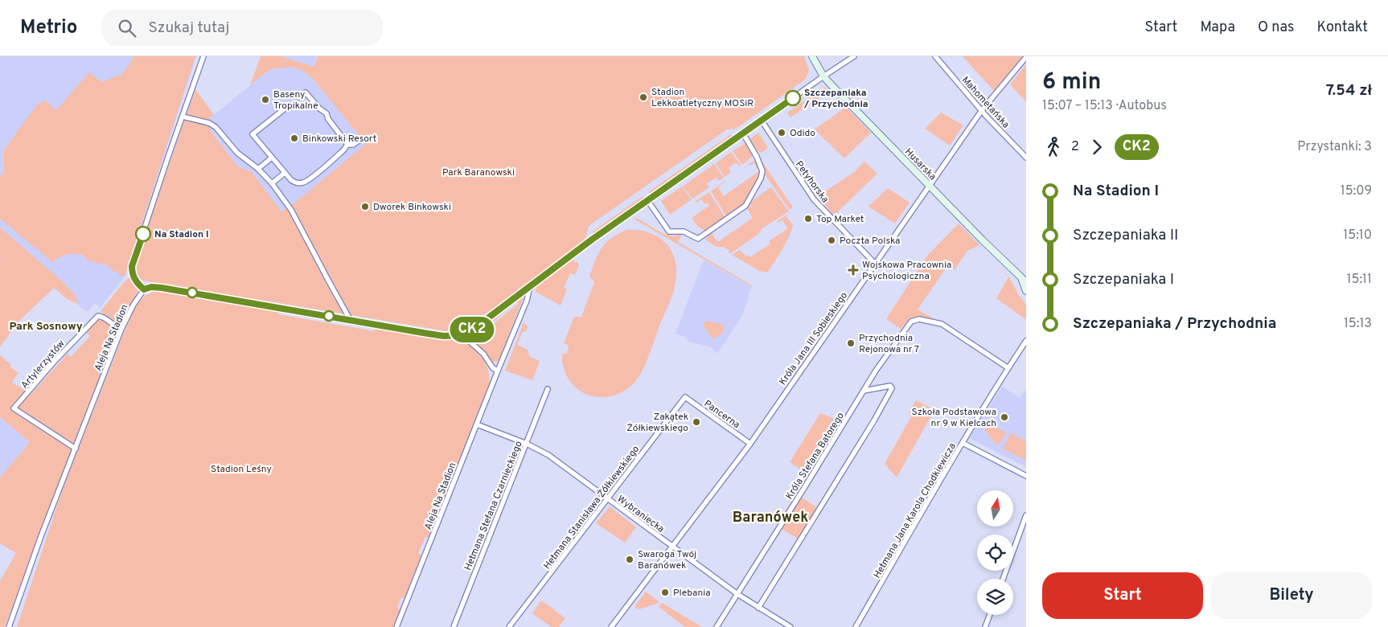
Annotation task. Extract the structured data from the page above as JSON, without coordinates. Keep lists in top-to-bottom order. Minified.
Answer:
{"streets":{"main road":["Husarska"],"street":["Mahometańska","Petyhorska","Aleja Na Stadion","Króla Jana III Sobieskiego","Artylerzystów","Pancerna","Króla Stefana Batorego","Hetmana Stefana Czarnieckiego","Hetmana Stanisława Żółkiewskiego","Hetmana Jana Karola Chodkiewicza","Wybraniecka"]},"crossings":[["Mahometańska","Króla Jana III Sobieskiego"],["Husarska","Króla Jana III Sobieskiego"],["Petyhorska","Króla Jana III Sobieskiego"],["Aleja Na Stadion","Artylerzystów"],["Aleja Na Stadion","Wybraniecka"],["Króla Jana III Sobieskiego","Pancerna"],["Króla Jana III Sobieskiego","Wybraniecka"],["Pancerna","Hetmana Stanisława Żółkiewskiego"],["Króla Stefana Batorego","Hetmana Jana Karola Chodkiewicza"],["Króla Stefana Batorego","Wybraniecka"],["Hetmana Stefana Czarnieckiego","Wybraniecka"],["Hetmana Stanisława Żółkiewskiego","Wybraniecka"]],"districts":["Park Sosnowy","Baranówek"],"parks":["Park Baranowski","Stadion Leśny"],"places":{"other":["Stadion Lekkoatletyczny MOSiR","Szczepaniaka / Przychodnia","Baseny Tropikalne","Odido","Binkowski Resort","Dworek Binkowski","Top Market","Na Stadion I","Poczta Polska","Przychodnia Rejonowa nr 7","Szkoła Podstawowa nr 9 w Kielcach","Zakątek Żółkiewskiego","Swaroga Twój Baranówek","Plebania"],"health":["Wojskowa Pracownia Psychologiczna"]},"lines":["bus line CK2"],"north":"top","page":{"header":"Metrio","search":"Szukaj tutaj","nav":["Start","Mapa","O nas","Kontakt"],"on_map":"CK2","heading":["6 min","15:07 – 15:13 · Autobus","7.54 zł"],"legs":["2","CK2","Przystanki: 3"],"list":[{"name":"Na Stadion I","value":"15:09"},{"name":"Szczepaniaka II","value":"15:10"},{"name":"Szczepaniaka I","value":"15:11"},{"name":"Szczepaniaka / Przychodnia","value":"15:13"}],"buttons":["Start","Bilety"]}}
